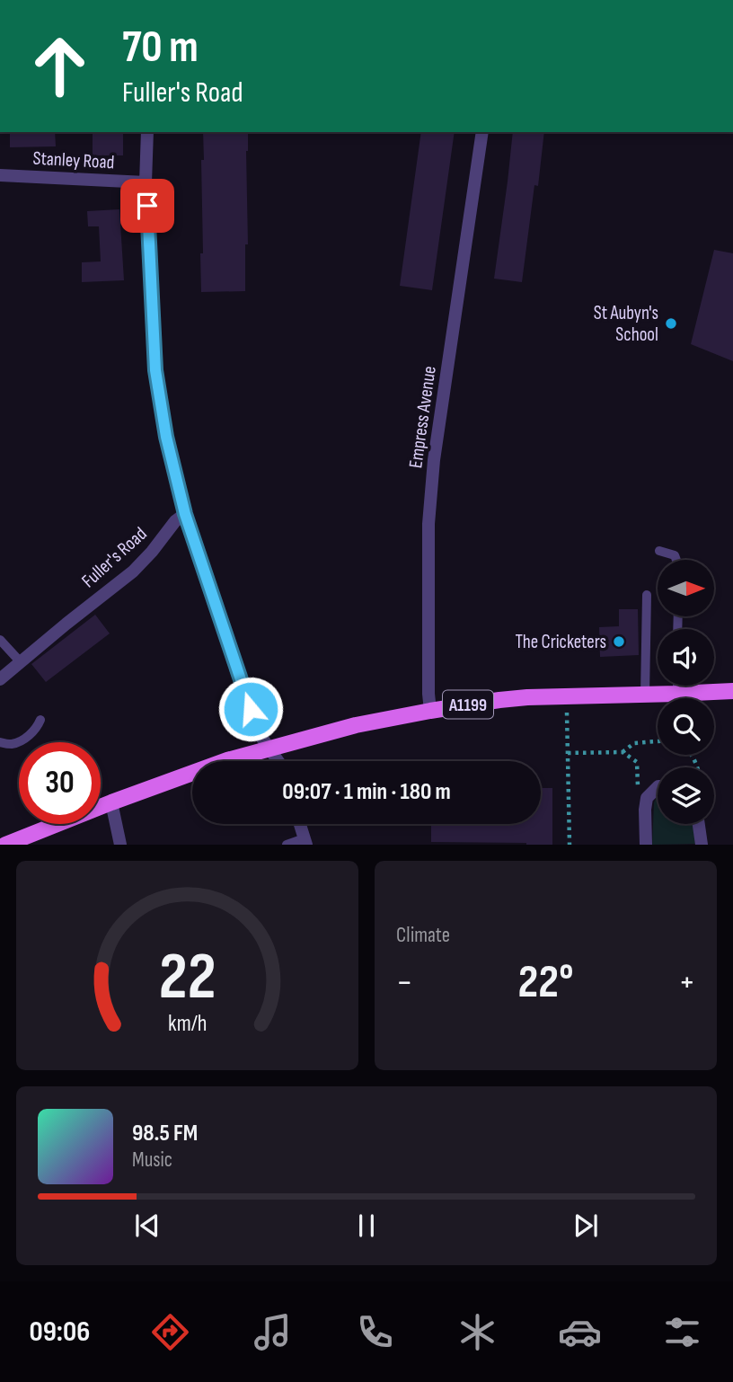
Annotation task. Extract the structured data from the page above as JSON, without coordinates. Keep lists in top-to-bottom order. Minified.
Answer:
{"streets":{"main road":["A1199"],"street":["Stanley Road","Empress Avenue","Fuller's Road"]},"crossings":[["Empress Avenue","A1199"]],"places":["St Aubyn's School","The Cricketers"],"north":"right","page":{"turn":["70 m","Fuller's Road"],"limit":"30","trip":"09:07 · 1 min · 180 m","tile":"Climate","heat":["−","22°","+"],"song":["98.5 FM","Music"],"tabs":"09:06","gauge":["22","km/h"]}}
